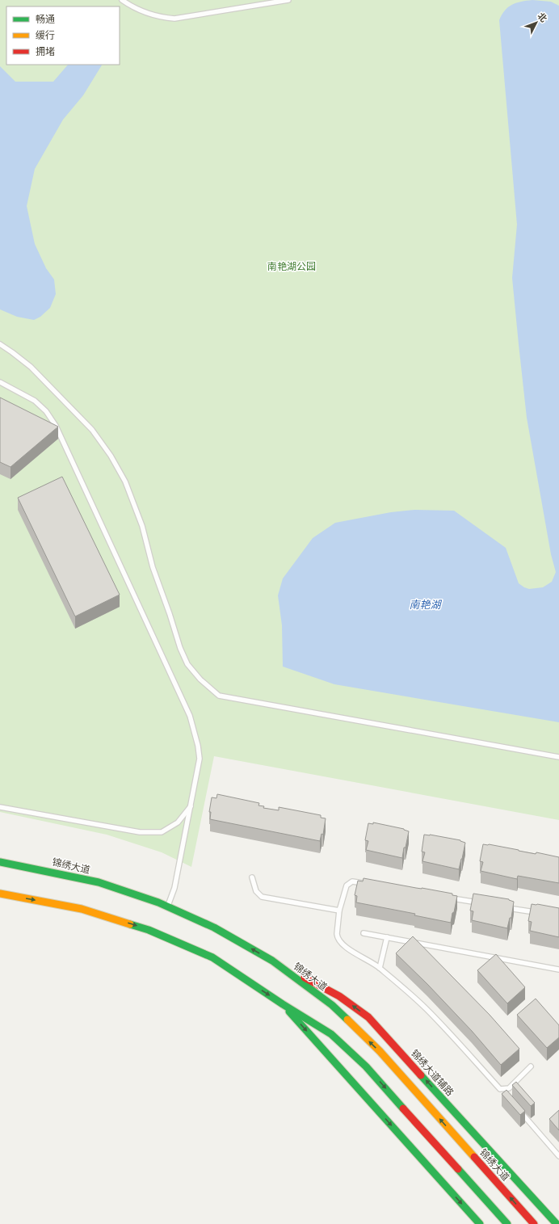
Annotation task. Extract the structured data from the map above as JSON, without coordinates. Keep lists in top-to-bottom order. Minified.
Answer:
{"streets":{"main road":["锦绣大道","锦绣大道辅路"]},"crossings":[["锦绣大道","锦绣大道辅路"]],"water":["南艳湖"],"parks":["南艳湖公园"],"legend":["畅通","缓行","拥堵"],"north":"top right"}
